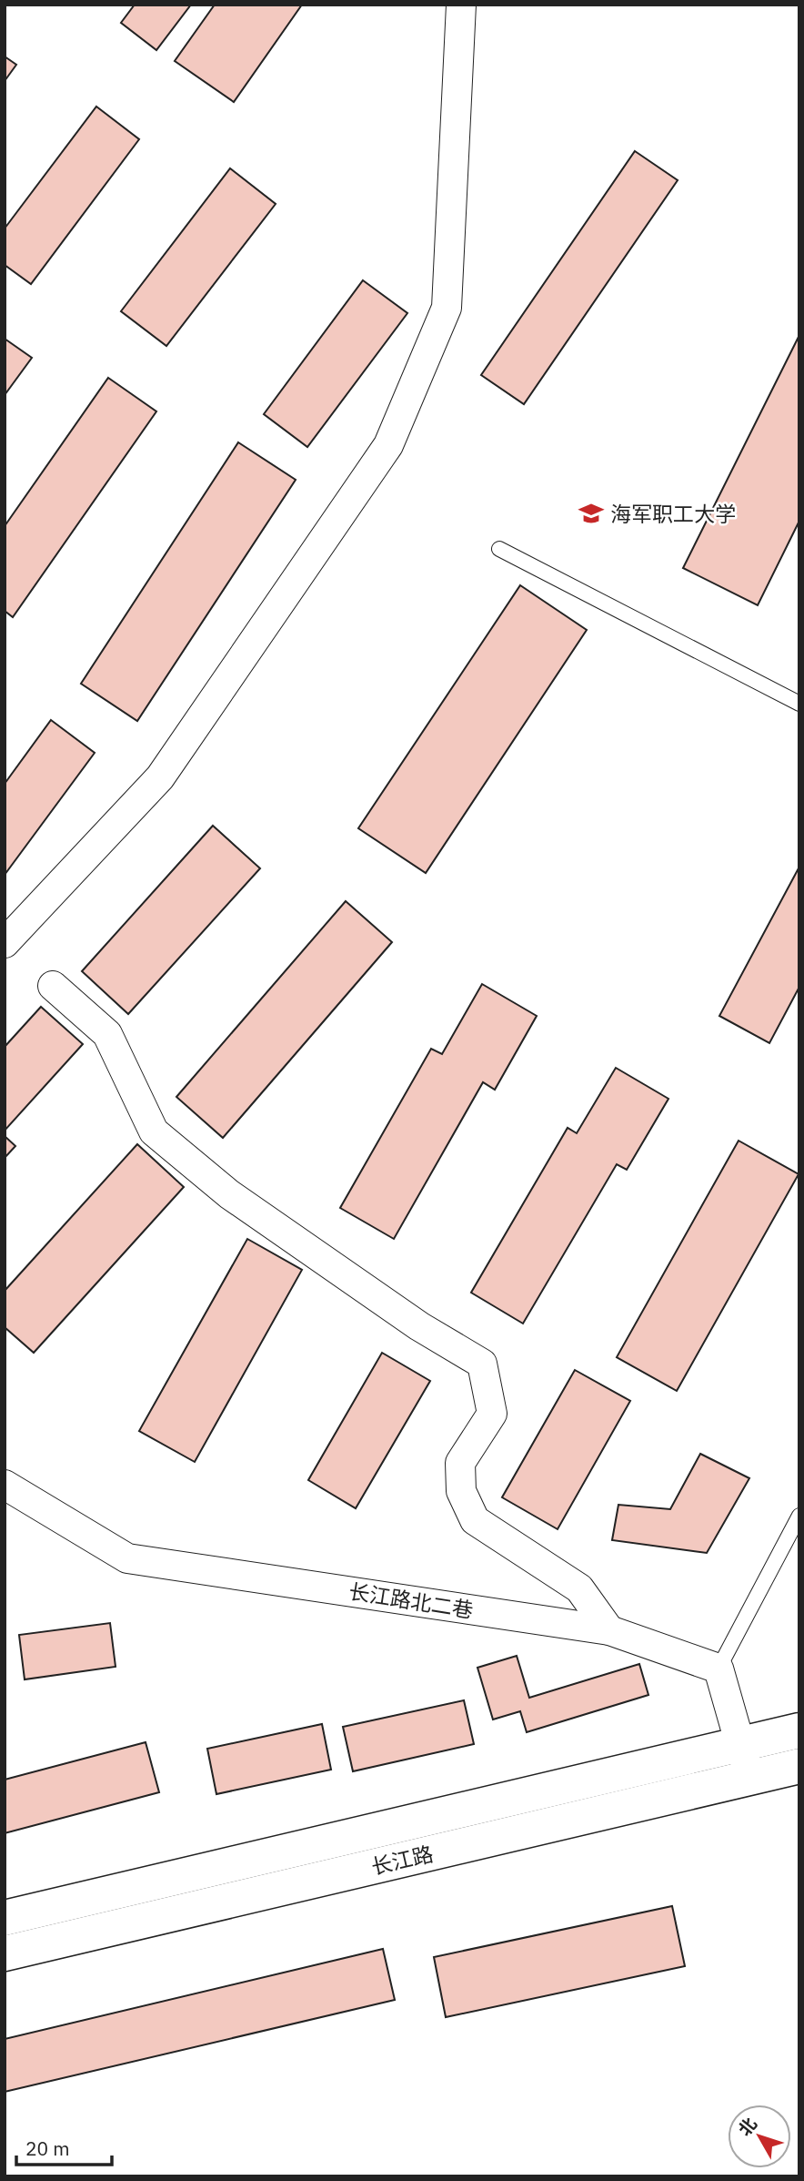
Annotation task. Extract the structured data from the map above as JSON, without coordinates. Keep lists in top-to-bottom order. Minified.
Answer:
{"streets":{"highway":["长江路"],"street":["长江路北二巷"]},"places":{"school or university":["海军职工大学"]},"scale_bar":"20 m","north":"top left"}
